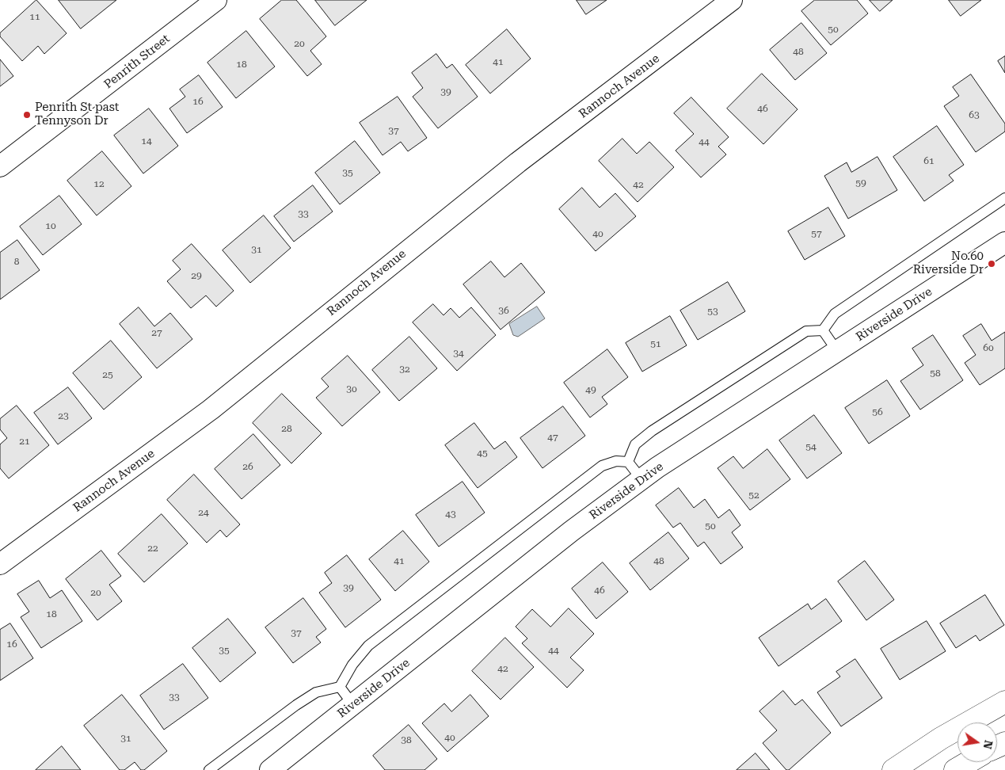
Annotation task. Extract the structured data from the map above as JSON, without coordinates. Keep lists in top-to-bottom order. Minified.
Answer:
{"streets":{"street":["Penrith Street","Rannoch Avenue","Riverside Drive"]},"places":["Penrith St past Tennyson Dr","No.60 Riverside Dr"],"house_numbers":["11","50","20","48","41","18","39","16","46","63","37","14","44","61","35","59","12","42","33","10","40","57","31","8","29","36","53","27","51","60","34","32","58","25","30","49","56","23","28","47","21","54","45","26","52","24","43","50","22","41","48","39","46","20","18","37","16","35","44","42","33","40","31","38"],"north":"right"}
